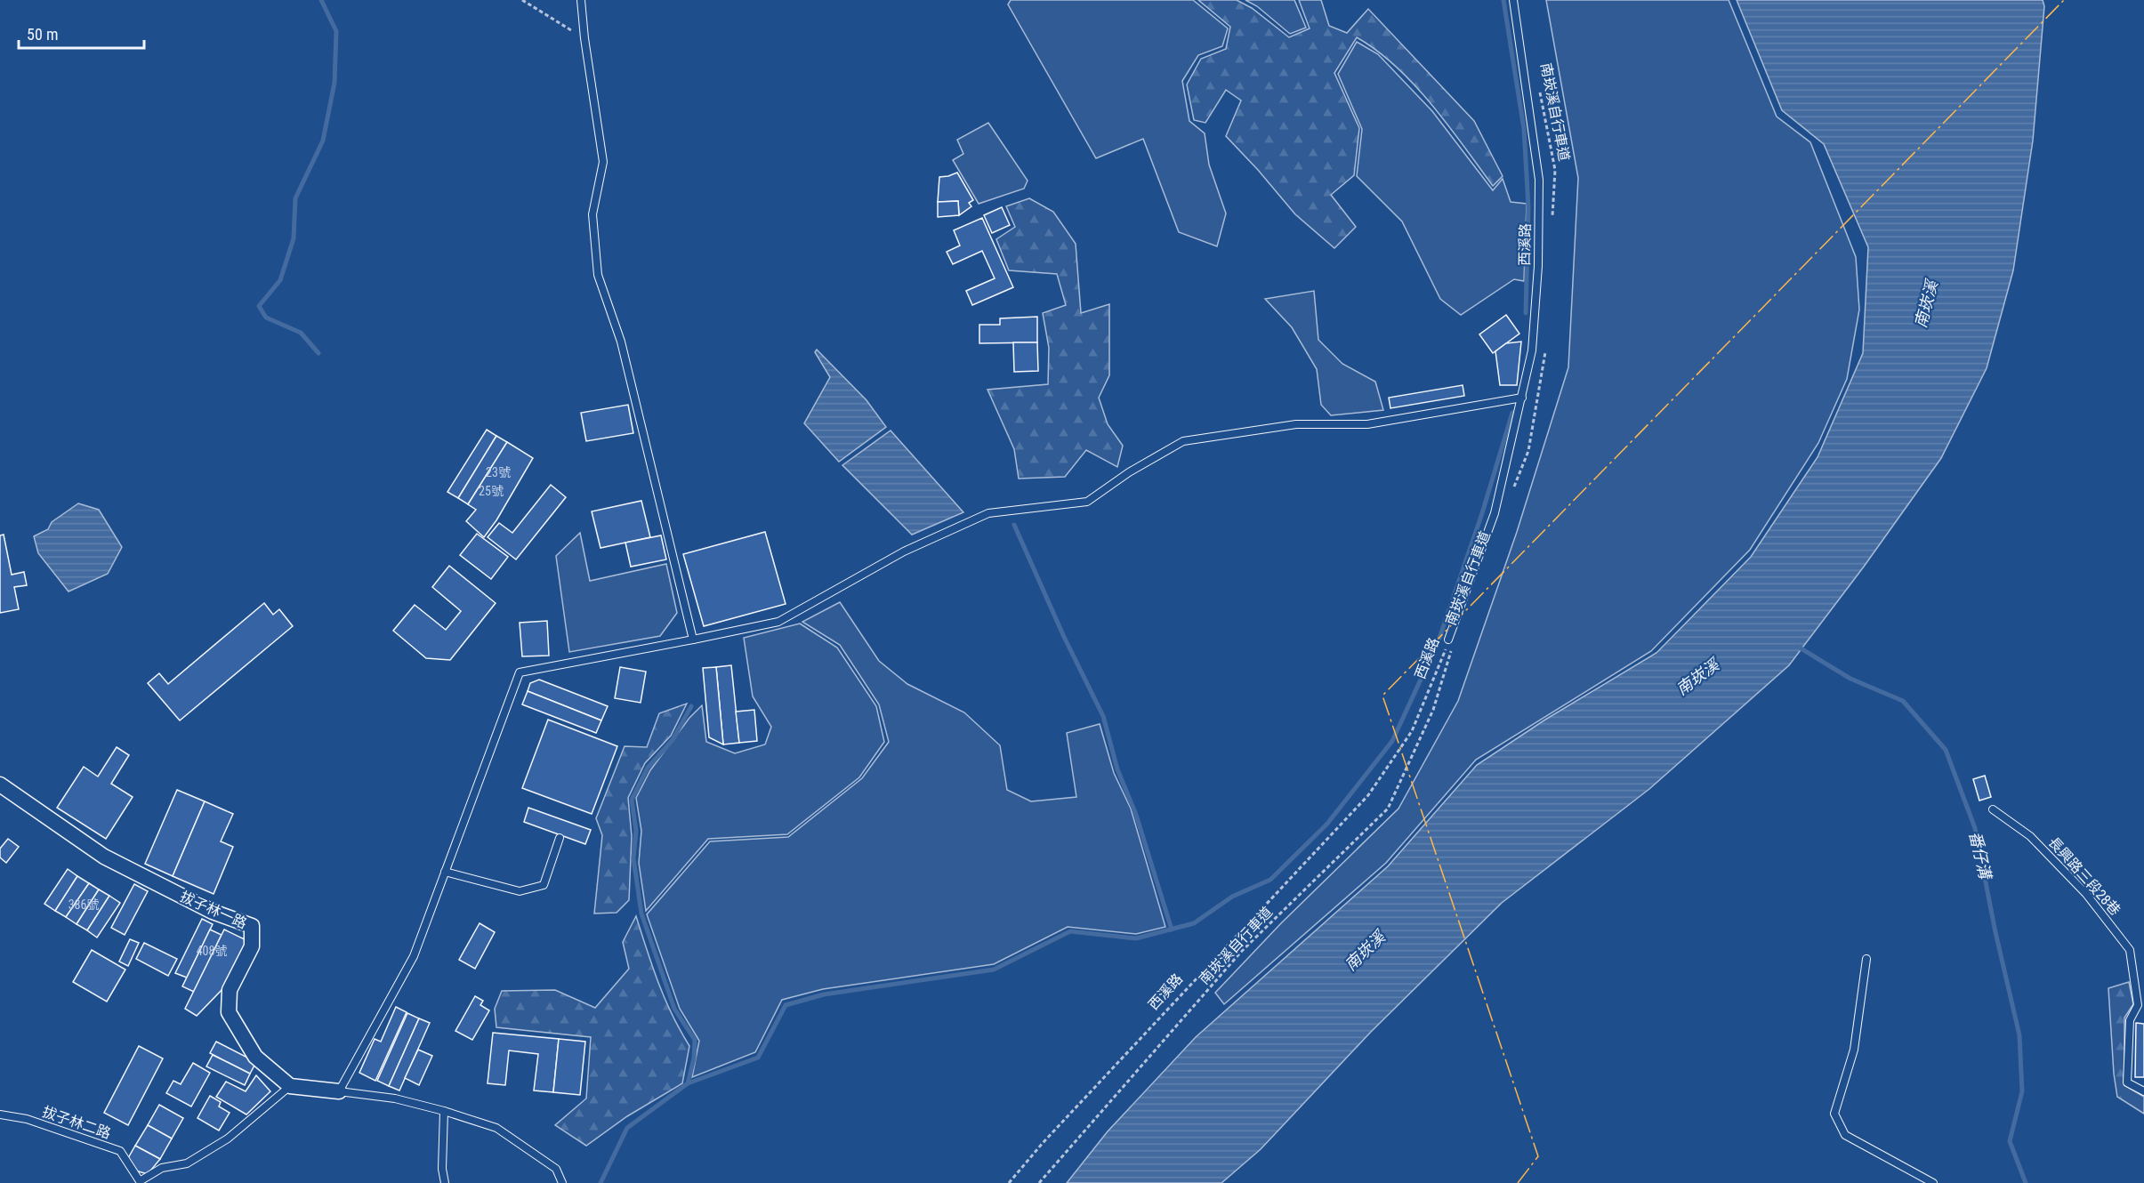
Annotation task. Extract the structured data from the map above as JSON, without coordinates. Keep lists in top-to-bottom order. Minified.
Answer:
{"streets":{"street":["拔子林一路"],"lane":["西溪路","長興路三段28巷","拔子林二路"],"path":["南崁溪自行車道"]},"crossings":[["南崁溪自行車道","西溪路"],["拔子林一路","拔子林二路"]],"water":["南崁溪","番仔溝"],"house_numbers":["23號","25號","386號","408號"],"scale_bar":"50 m"}
